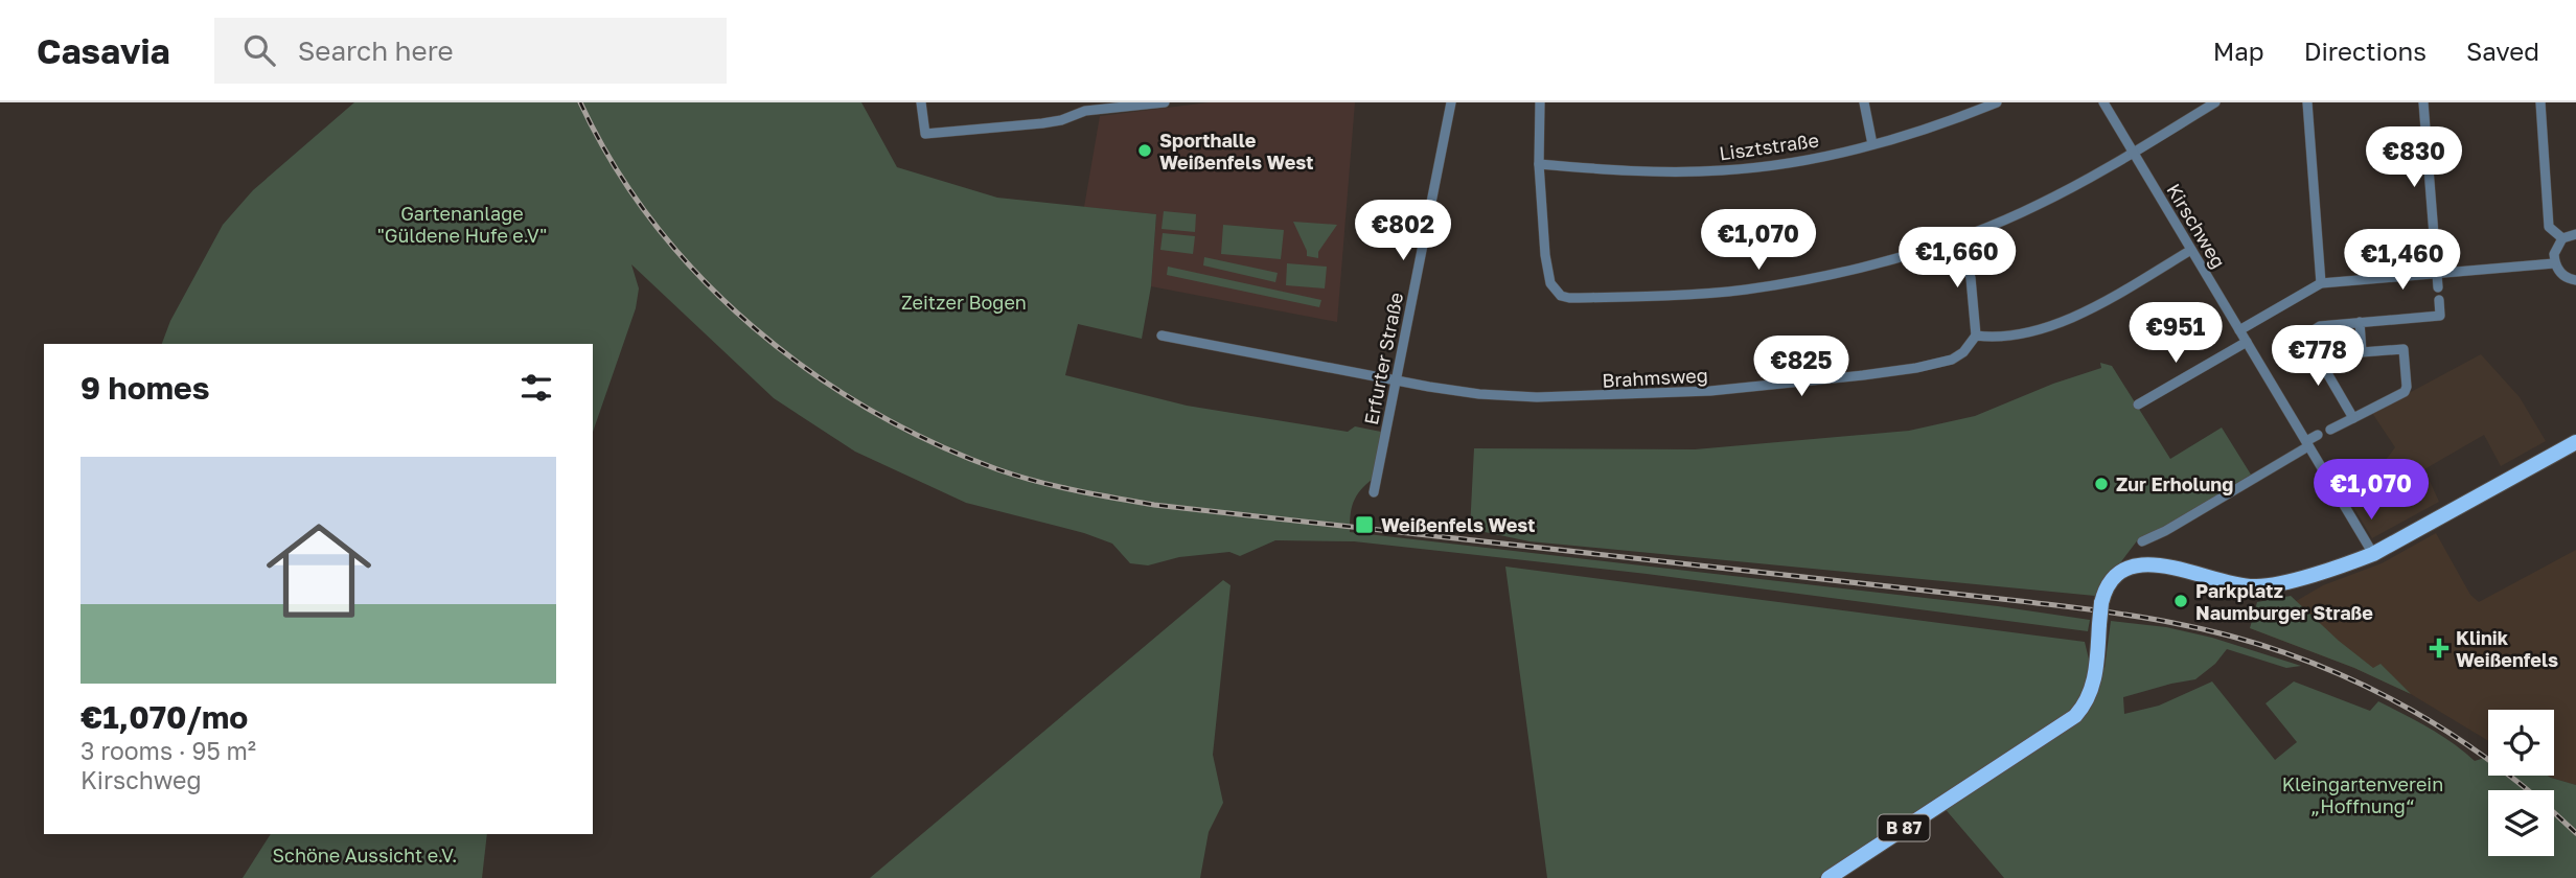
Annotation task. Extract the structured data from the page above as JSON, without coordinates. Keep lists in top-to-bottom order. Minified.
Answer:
{"streets":{"main road":["B 87"],"street":["Lisztstraße","Kirschweg","Erfurter Straße","Brahmsweg"]},"crossings":[["Kirschweg","B 87"],["Erfurter Straße","Brahmsweg"]],"parks":["Gartenanlage \"Güldene Hufe e.V\"","Zeitzer Bogen","Kleingartenverein „Hoffnung“","Schöne Aussicht e.V."],"places":{"other":["Sporthalle Weißenfels West","Zur Erholung","Parkplatz Naumburger Straße"],"transit":["Weißenfels West"],"health":["Klinik Weißenfels"]},"page":{"header":"Casavia","search":"Search here","nav":["Map","Directions","Saved"],"price":["€830","€802","€1,070","€1,660","€1,460","€951","€778","€825","€1,070"],"heading":"9 homes","list":[{"name":"€1,070/mo","note":"3 rooms · 95 m² · Kirschweg"}]}}
